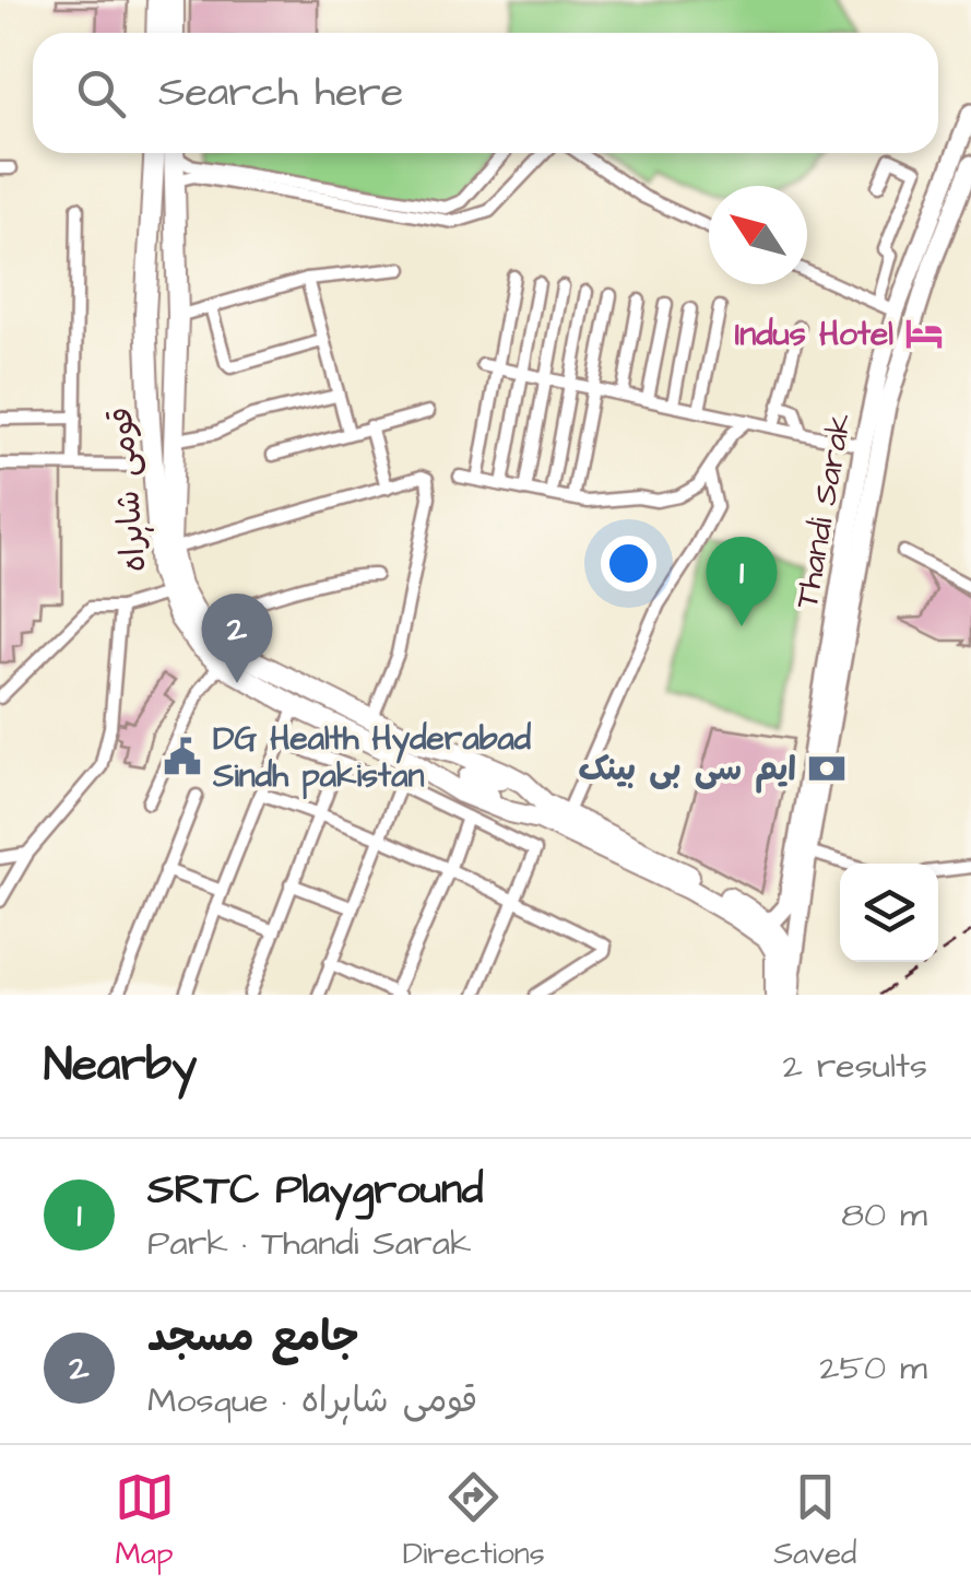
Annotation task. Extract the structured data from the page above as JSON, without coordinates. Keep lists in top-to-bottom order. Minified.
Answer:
{"streets":{"highway":["قومی شاہراہ"],"main road":["Thandi Sarak"]},"crossings":[["قومی شاہراہ","Thandi Sarak"]],"places":{"hotel":["Indus Hotel"],"public building":["DG Health Hyderabad Sindh pakistan"],"bank":["ایم سی بی بینک"]},"north":"top left","page":{"search":"Search here","pins":["1","2"],"heading":["Nearby","2 results"],"list":[{"mark":"1","name":"SRTC Playground","note":"Park · Thandi Sarak","value":"80 m"},{"mark":"2","name":"جامع مسجد","note":"Mosque · قومی شاہراہ","value":"250 m"}],"nav":["Map","Directions","Saved"]}}
